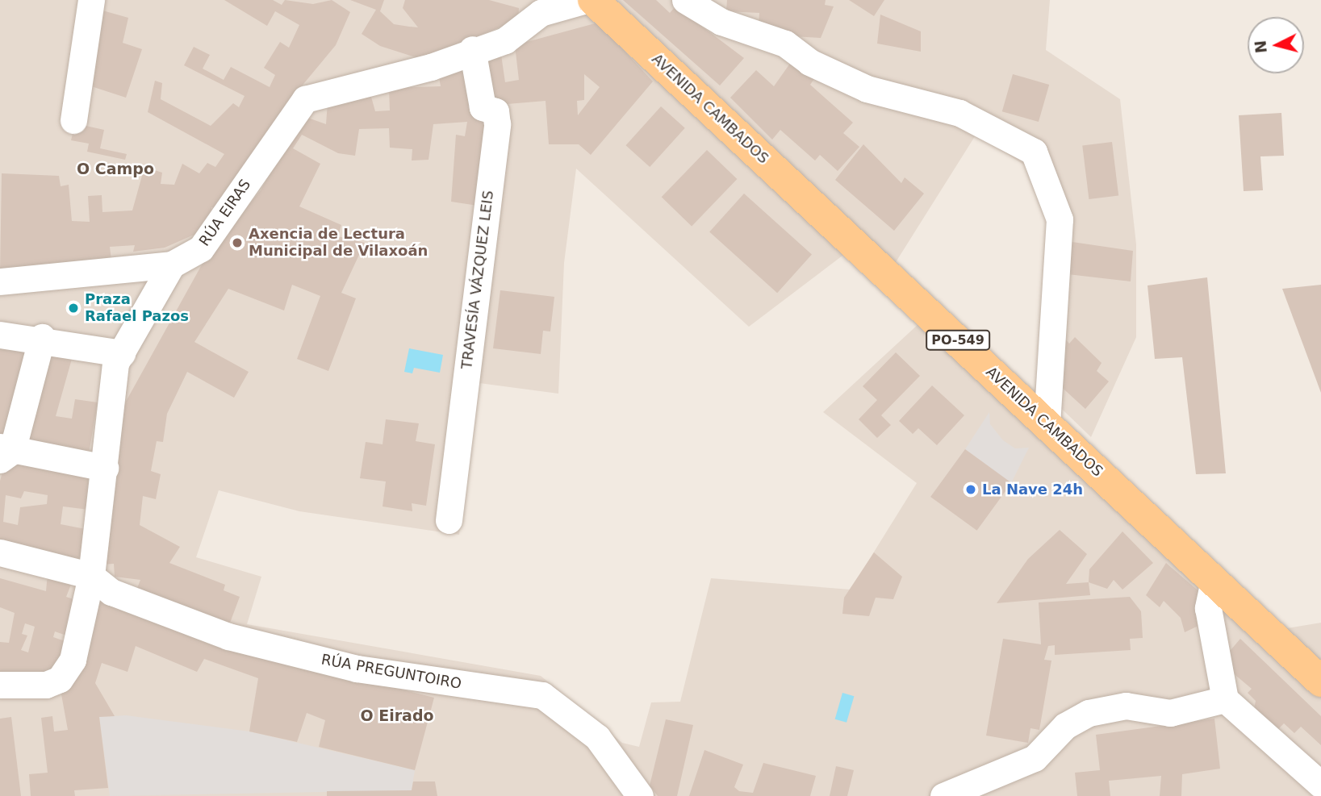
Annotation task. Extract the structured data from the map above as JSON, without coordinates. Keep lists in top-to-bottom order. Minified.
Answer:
{"streets":{"main road":["AVENIDA CAMBADOS","PO-549"],"street":["RÚA EIRAS","TRAVESÍA VÁZQUEZ LEIS","RÚA PREGUNTOIRO"]},"crossings":[["RÚA EIRAS","TRAVESÍA VÁZQUEZ LEIS"]],"districts":["O Campo","O Eirado"],"places":["Axencia de Lectura Municipal de Vilaxoán","Praza Rafael Pazos","La Nave 24h"],"north":"left"}
